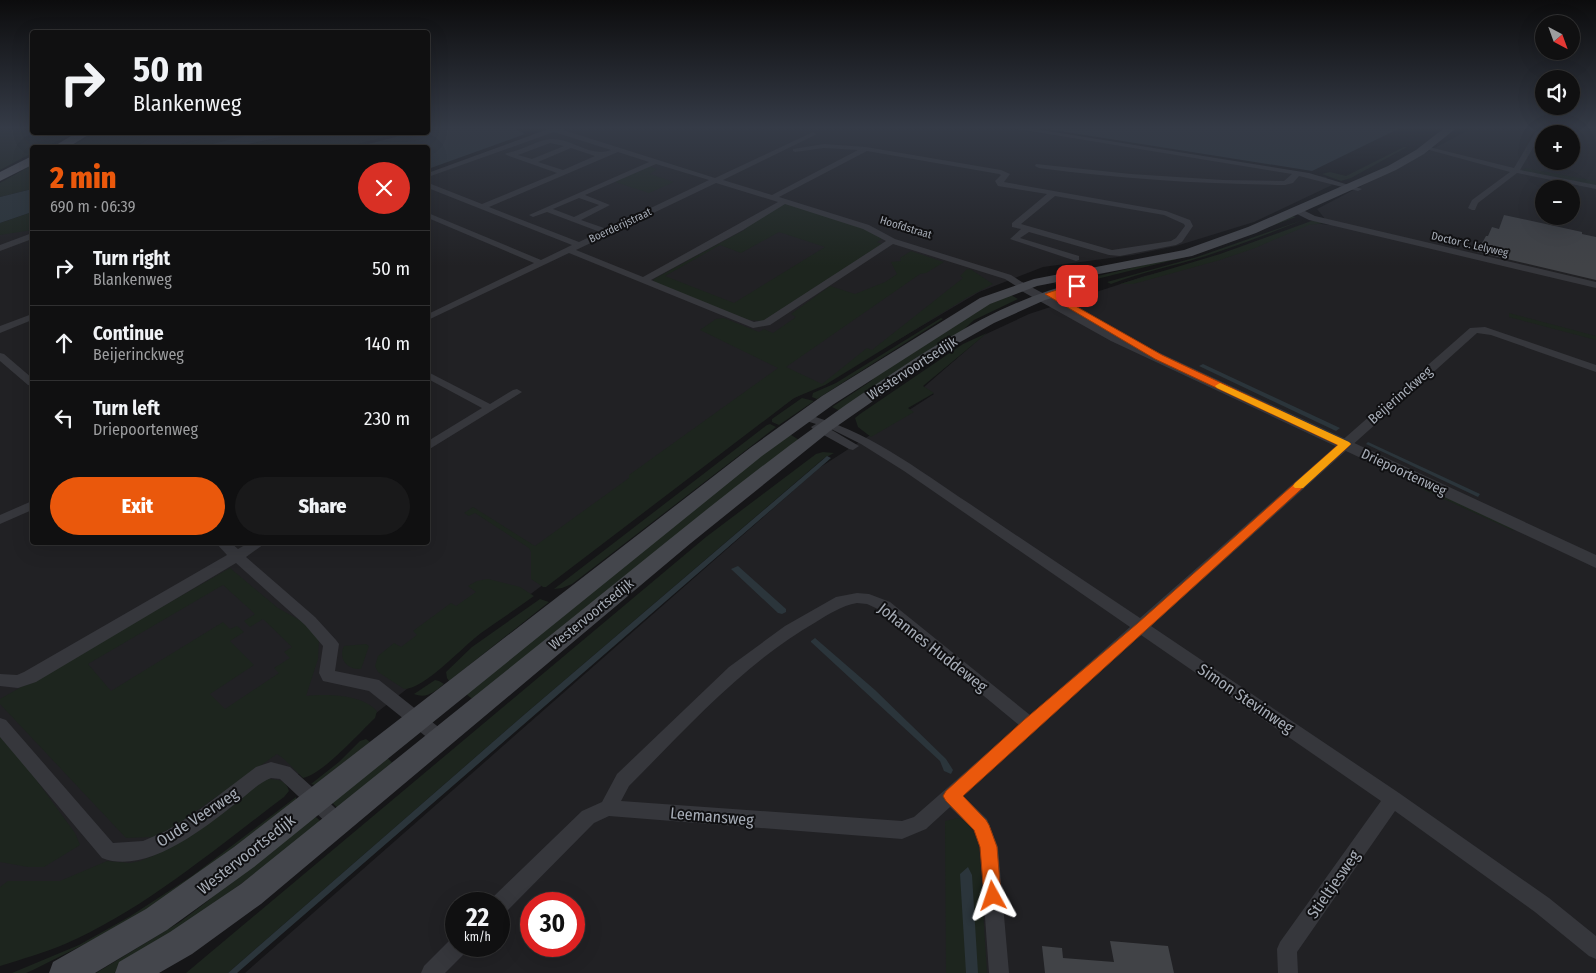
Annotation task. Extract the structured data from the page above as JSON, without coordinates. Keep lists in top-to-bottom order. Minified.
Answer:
{"streets":{"main road":["Westervoortsedijk"],"street":["Boerderijstraat","Hoofdstraat","Doctor C. Lelyweg","Beijerinckweg","Driepoortenweg","Johannes Huddeweg","Simon Stevinweg","Leemansweg","Oude Veerweg","Stieltjesweg"]},"crossings":[["Boerderijstraat","Hoofdstraat"],["Doctor C. Lelyweg","Westervoortsedijk"],["Westervoortsedijk","Driepoortenweg"],["Westervoortsedijk","Simon Stevinweg"],["Westervoortsedijk","Oude Veerweg"],["Beijerinckweg","Driepoortenweg"],["Beijerinckweg","Johannes Huddeweg"],["Beijerinckweg","Simon Stevinweg"],["Beijerinckweg","Leemansweg"],["Johannes Huddeweg","Leemansweg"],["Simon Stevinweg","Stieltjesweg"]],"north":"bottom right","page":{"map_buttons":["+","−"],"turn":["50 m","Blankenweg"],"heading":["2 min","690 m · 06:39"],"list":[{"name":"Turn right","note":"Blankenweg","value":"50 m"},{"name":"Continue","note":"Beijerinckweg","value":"140 m"},{"name":"Turn left","note":"Driepoortenweg","value":"230 m"}],"buttons":["Exit","Share"],"speed":"22 km/h","limit":"30"}}
